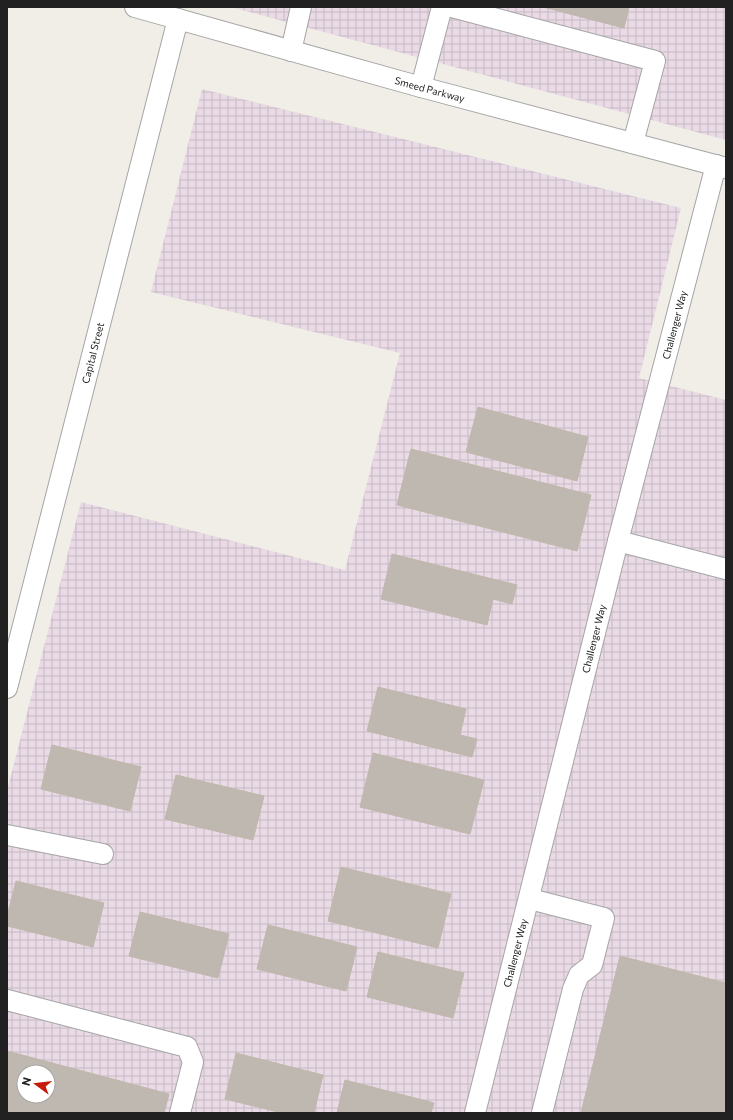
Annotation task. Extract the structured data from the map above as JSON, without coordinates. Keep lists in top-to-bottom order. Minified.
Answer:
{"streets":{"street":["Smeed Parkway","Challenger Way","Capital Street"]},"crossings":[["Smeed Parkway","Challenger Way"],["Smeed Parkway","Capital Street"]],"north":"left"}
